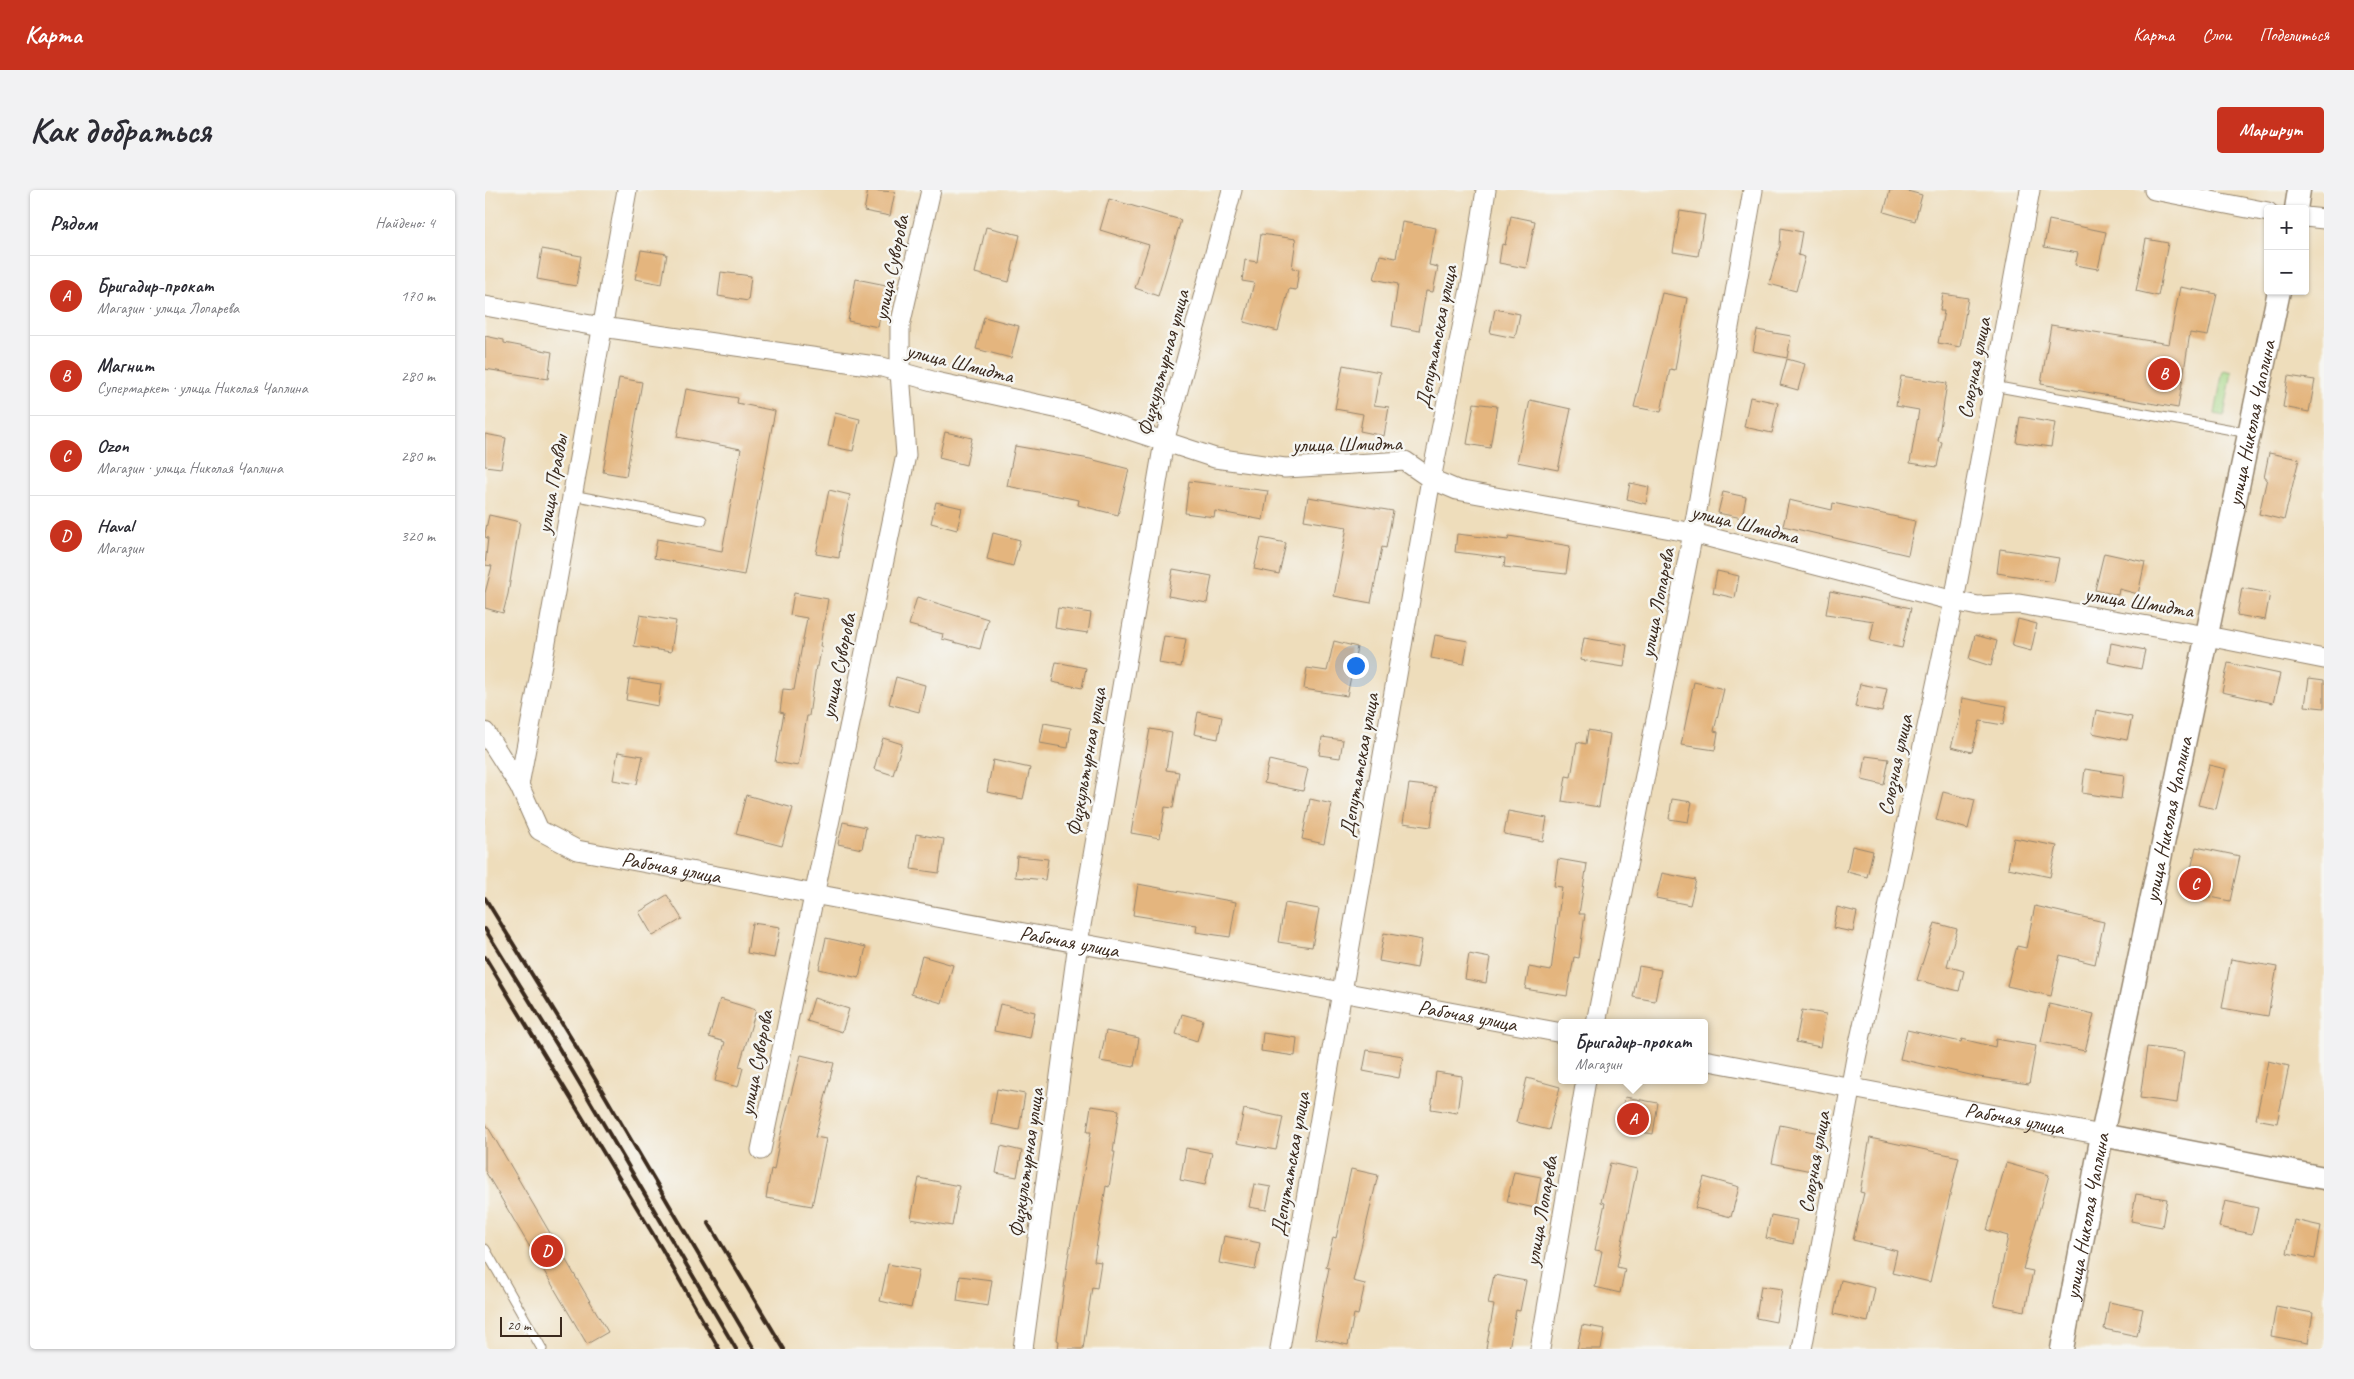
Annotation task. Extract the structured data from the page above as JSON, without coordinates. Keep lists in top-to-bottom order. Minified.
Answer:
{"streets":{"street":["улица Суворова","Депутатская улица","улица Шмидта","Физкультурная улица","Союзная улица","улица Николая Чаплина","улица Правды","улица Лопарева","Рабочая улица"]},"crossings":[["улица Суворова","улица Шмидта"],["улица Суворова","Рабочая улица"],["Депутатская улица","улица Шмидта"],["Депутатская улица","Рабочая улица"],["улица Шмидта","Физкультурная улица"],["улица Шмидта","Союзная улица"],["улица Шмидта","улица Николая Чаплина"],["улица Шмидта","улица Правды"],["улица Шмидта","улица Лопарева"],["Физкультурная улица","Рабочая улица"],["Союзная улица","Рабочая улица"],["улица Николая Чаплина","Рабочая улица"],["улица Правды","Рабочая улица"]],"scale_bar":"20 m","page":{"header":"Карта","nav":["Карта","Слои","Поделиться"],"buttons":"Маршрут","title":"Как добраться","heading":["Рядом","Найдено: 4"],"map_buttons":["+","−"],"list":[{"mark":"A","name":"Бригадир-прокат","note":"Магазин · улица Лопарева","value":"170 m"},{"mark":"B","name":"Магнит","note":"Супермаркет · улица Николая Чаплина","value":"280 m"},{"mark":"C","name":"Ozon","note":"Магазин · улица Николая Чаплина","value":"280 m"},{"mark":"D","name":"Haval","note":"Магазин","value":"320 m"}],"pins":["B","C","A","D"],"popup":["Бригадир-прокат","Магазин"],"scale":"20 m"}}
